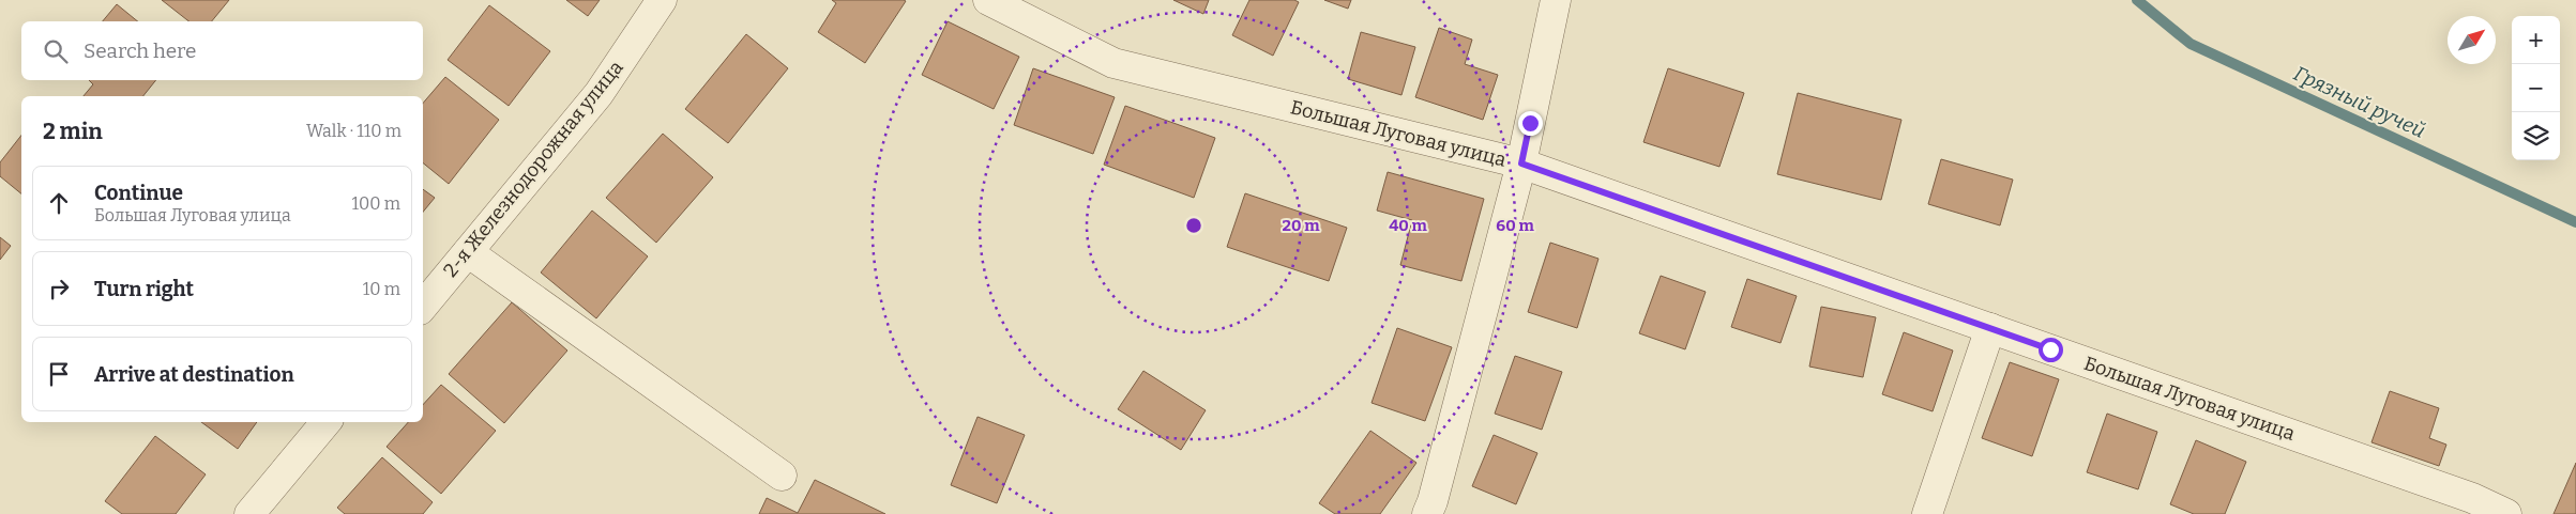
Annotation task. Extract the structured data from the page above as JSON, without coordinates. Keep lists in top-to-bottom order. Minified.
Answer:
{"streets":{"street":["Большая Луговая улица","2-я Железнодорожная улица"]},"water":["Грязный ручей"],"north":"top right","page":{"map_buttons":["+","−"],"search":"Search here","heading":["2 min","Walk · 110 m"],"list":[["Continue","Большая Луговая улица","100 m"],["Turn right","10 m"],"Arrive at destination"]},"rings":["20 m","40 m","60 m"]}
